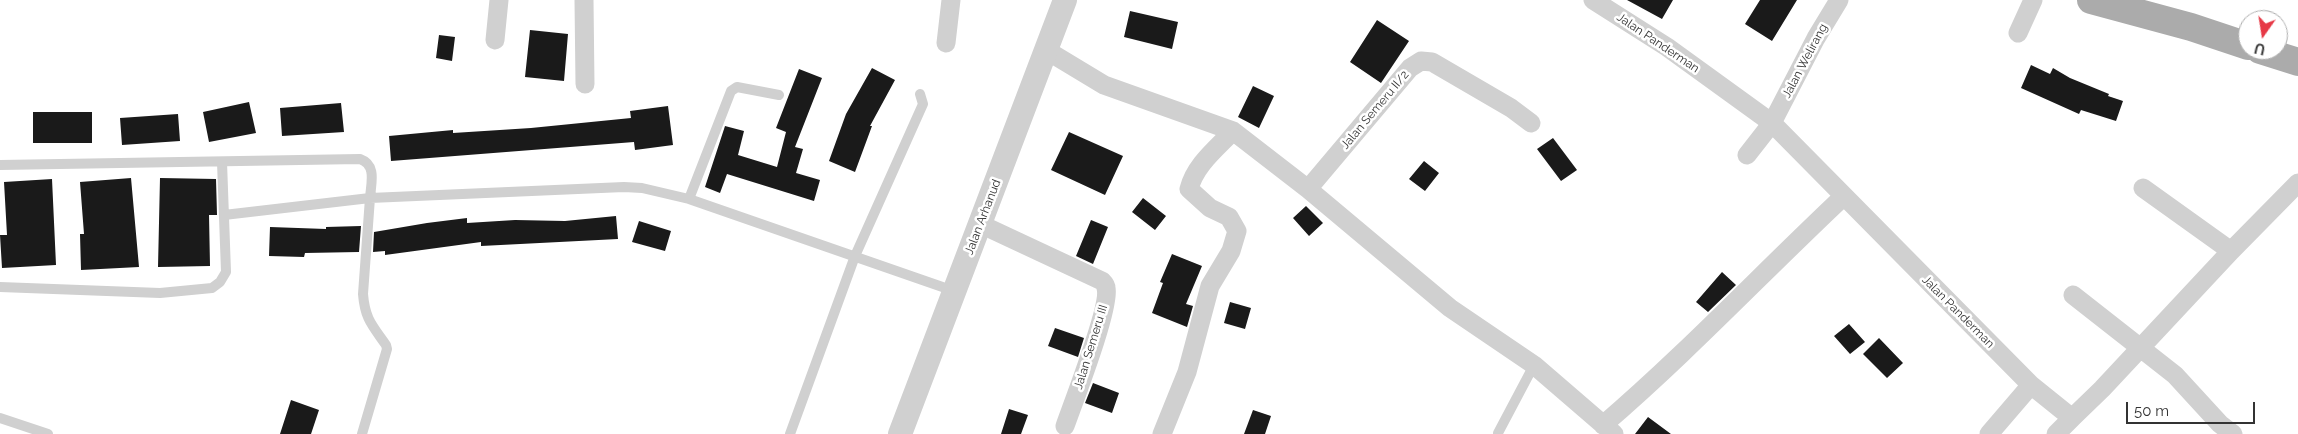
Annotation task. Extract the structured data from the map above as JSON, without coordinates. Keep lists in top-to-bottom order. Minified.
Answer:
{"streets":{"street":["Jalan Panderman","Jalan Welirang","Jalan Semeru II/2","Jalan Arhanud","Jalan Semeru III"]},"crossings":[["Jalan Panderman","Jalan Welirang"],["Jalan Arhanud","Jalan Semeru III"]],"scale_bar":"50 m","north":"bottom"}
